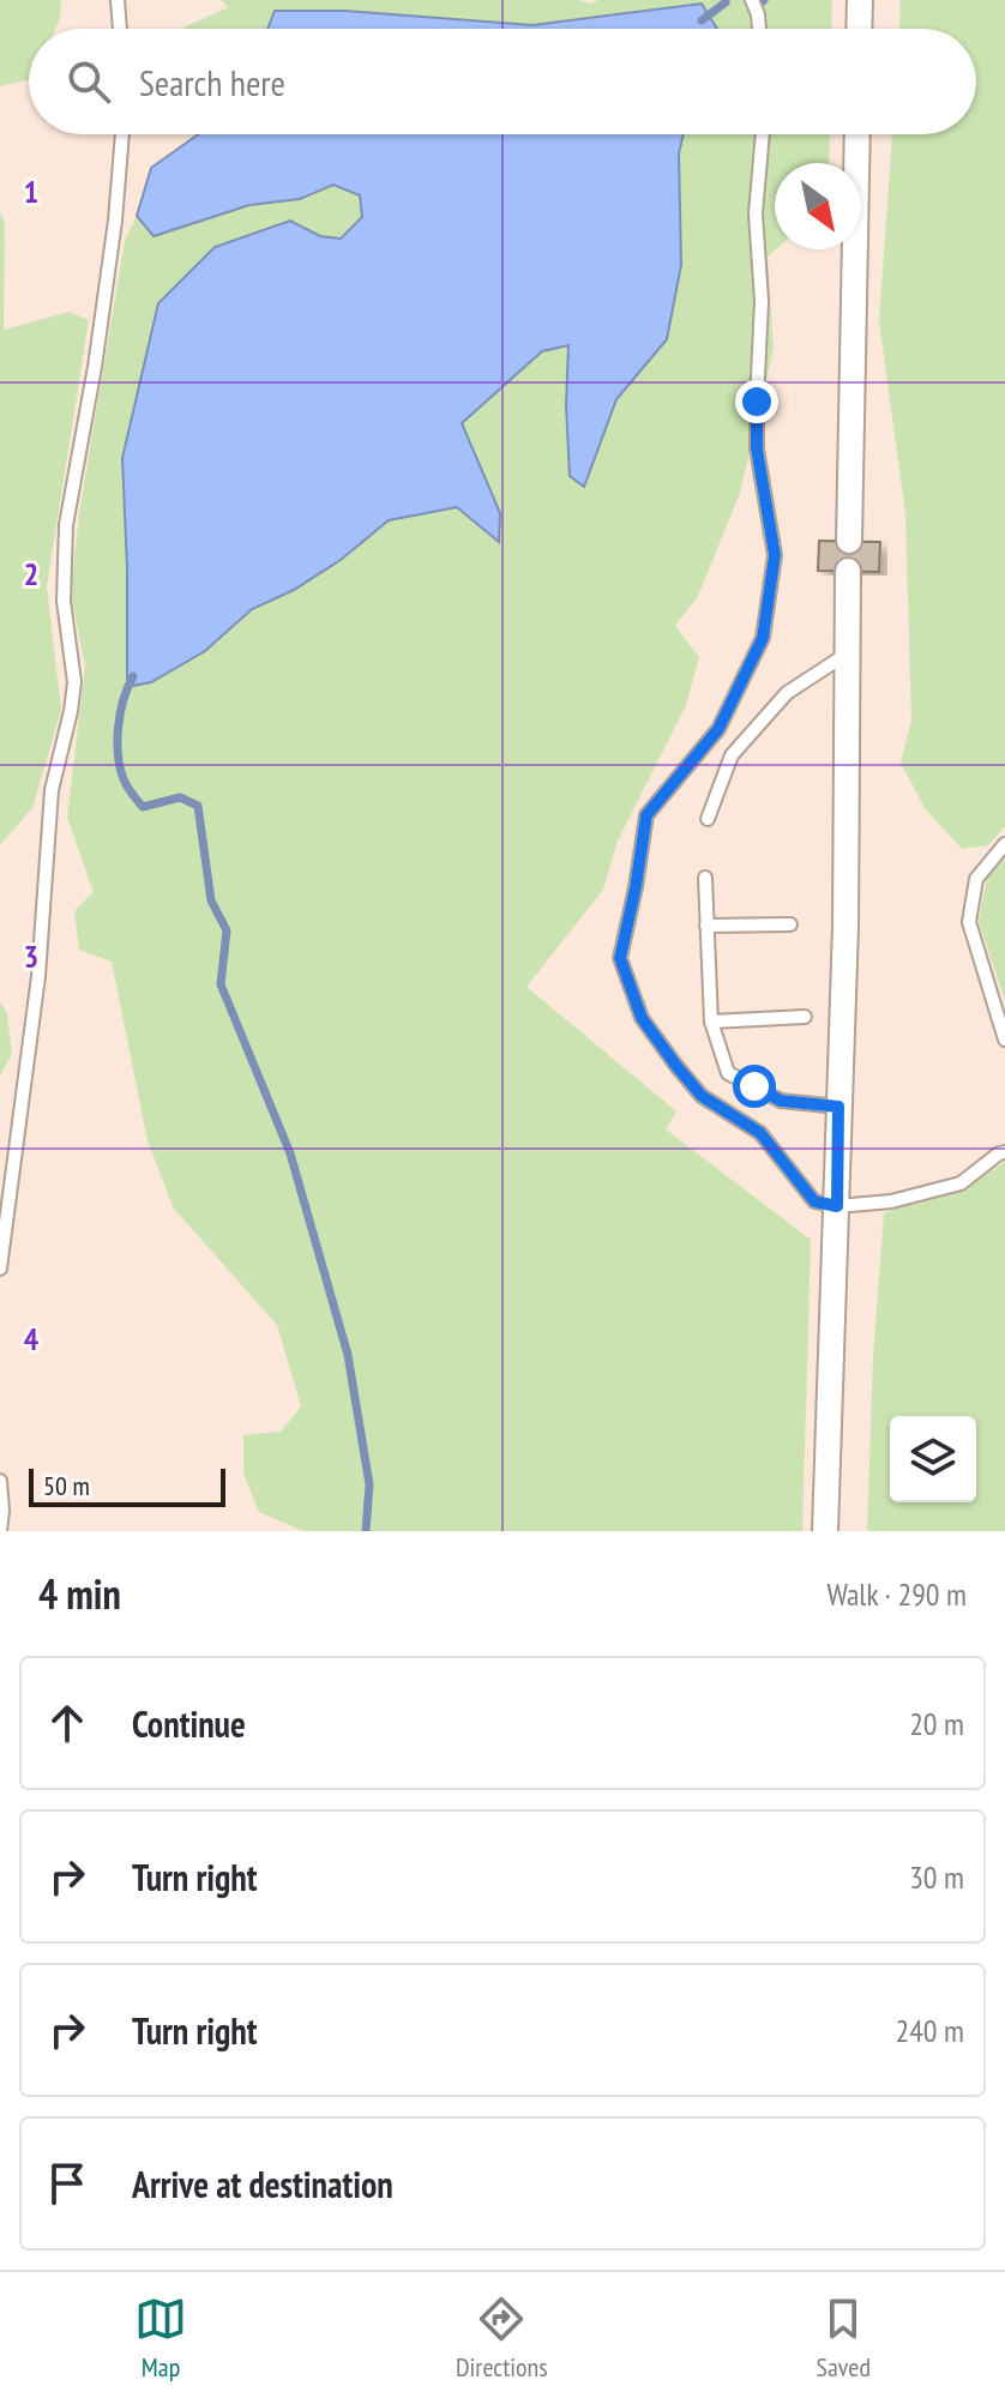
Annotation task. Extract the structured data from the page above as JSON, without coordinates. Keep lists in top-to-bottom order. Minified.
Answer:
{"scale_bar":"50 m","north":"bottom right","page":{"search":"Search here","scale":"50 m","heading":["4 min","Walk · 290 m"],"list":[["Continue","20 m"],["Turn right","30 m"],["Turn right","240 m"],"Arrive at destination"],"nav":["Map","Directions","Saved"]},"grid":{"rows":["1","2","3","4"]}}
